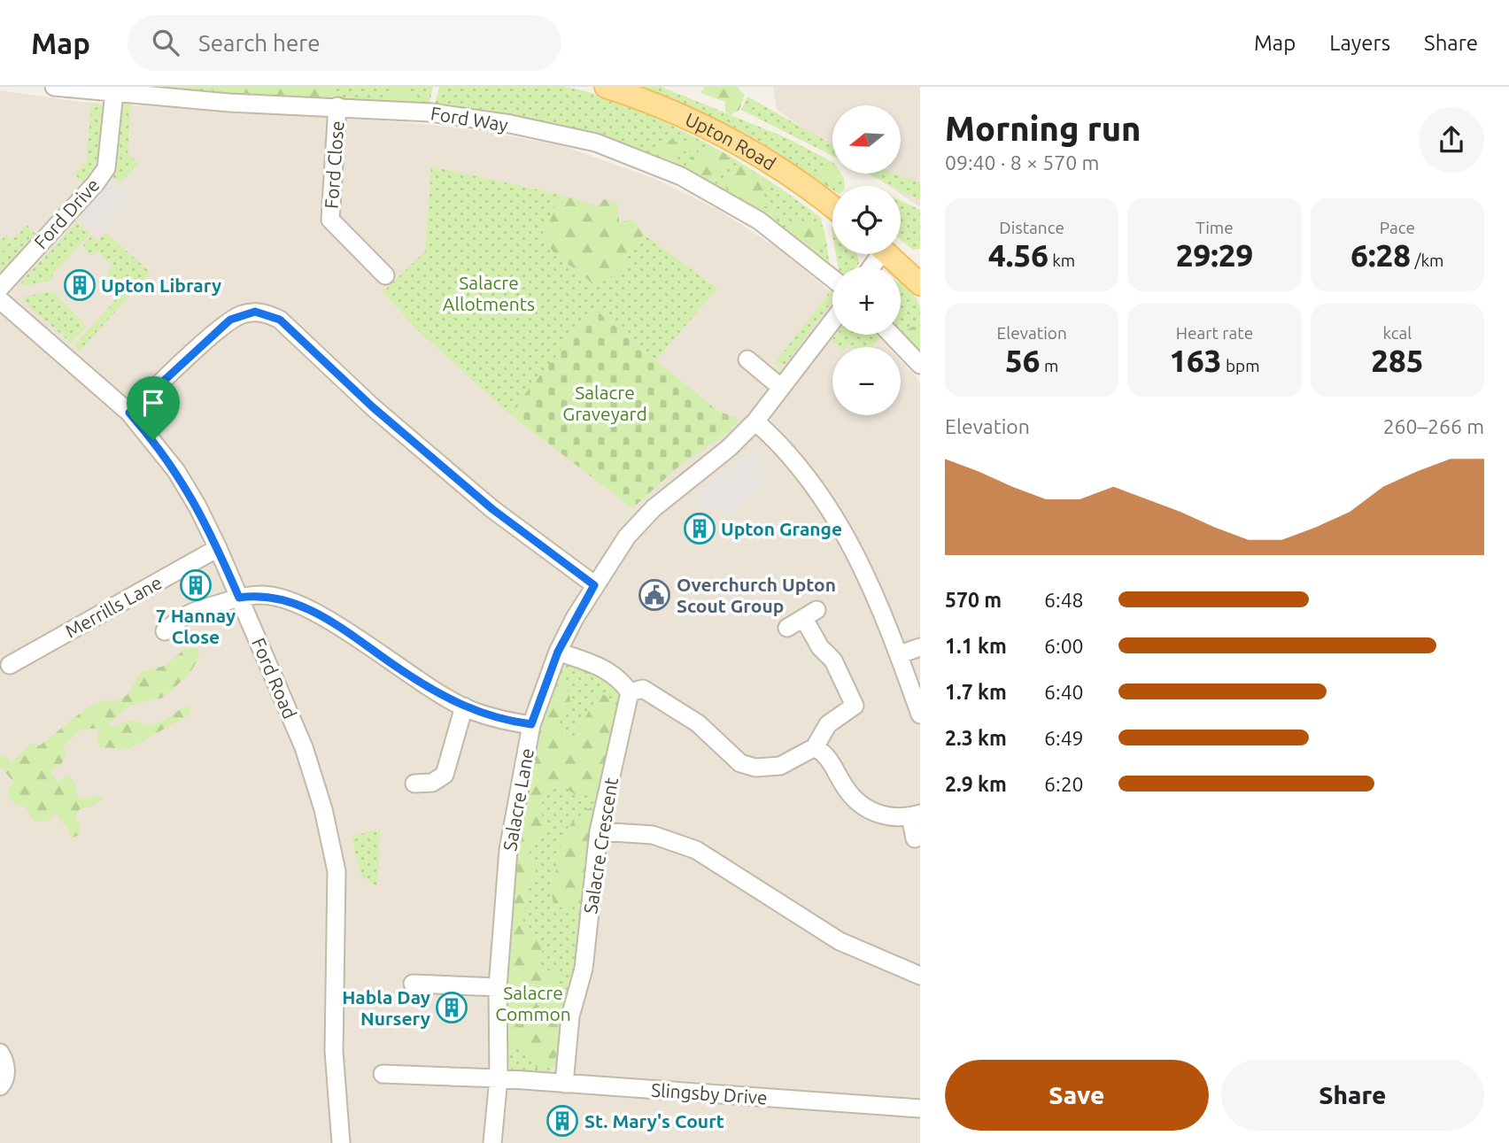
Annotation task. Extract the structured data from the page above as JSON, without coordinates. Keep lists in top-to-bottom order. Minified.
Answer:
{"streets":{"main road":["Upton Road"],"street":["Ford Way","Ford Close","Ford Drive","Merrills Lane","Ford Road","Salacre Lane","Salacre Crescent","Slingsby Drive"]},"crossings":[["Ford Way","Ford Close"],["Ford Way","Ford Drive"],["Merrills Lane","Ford Road"],["Salacre Lane","Slingsby Drive"],["Salacre Crescent","Slingsby Drive"]],"parks":["Salacre Allotments","Salacre Graveyard","Salacre Common"],"places":{"building":["Upton Library","Upton Grange","7 Hannay Close","Habla Day Nursery","St. Mary's Court"],"public building":["Overchurch Upton Scout Group"]},"north":"left","page":{"header":"Map","search":"Search here","nav":["Map","Layers","Share"],"heading":["Morning run","09:40 · 8 × 570 m"],"map_buttons":["+","−"],"stats":[["Distance","4.56 km"],["Time","29:29"],["Pace","6:28 /km"],["Elevation","56 m"],["Heart rate","163 bpm"],["kcal","285"]],"chart":["Elevation","260–266 m"],"list":[{"name":"570 m","note":"6:48"},{"name":"1.1 km","note":"6:00"},{"name":"1.7 km","note":"6:40"},{"name":"2.3 km","note":"6:49"},{"name":"2.9 km","note":"6:20"}],"buttons":["Save","Share"]}}
